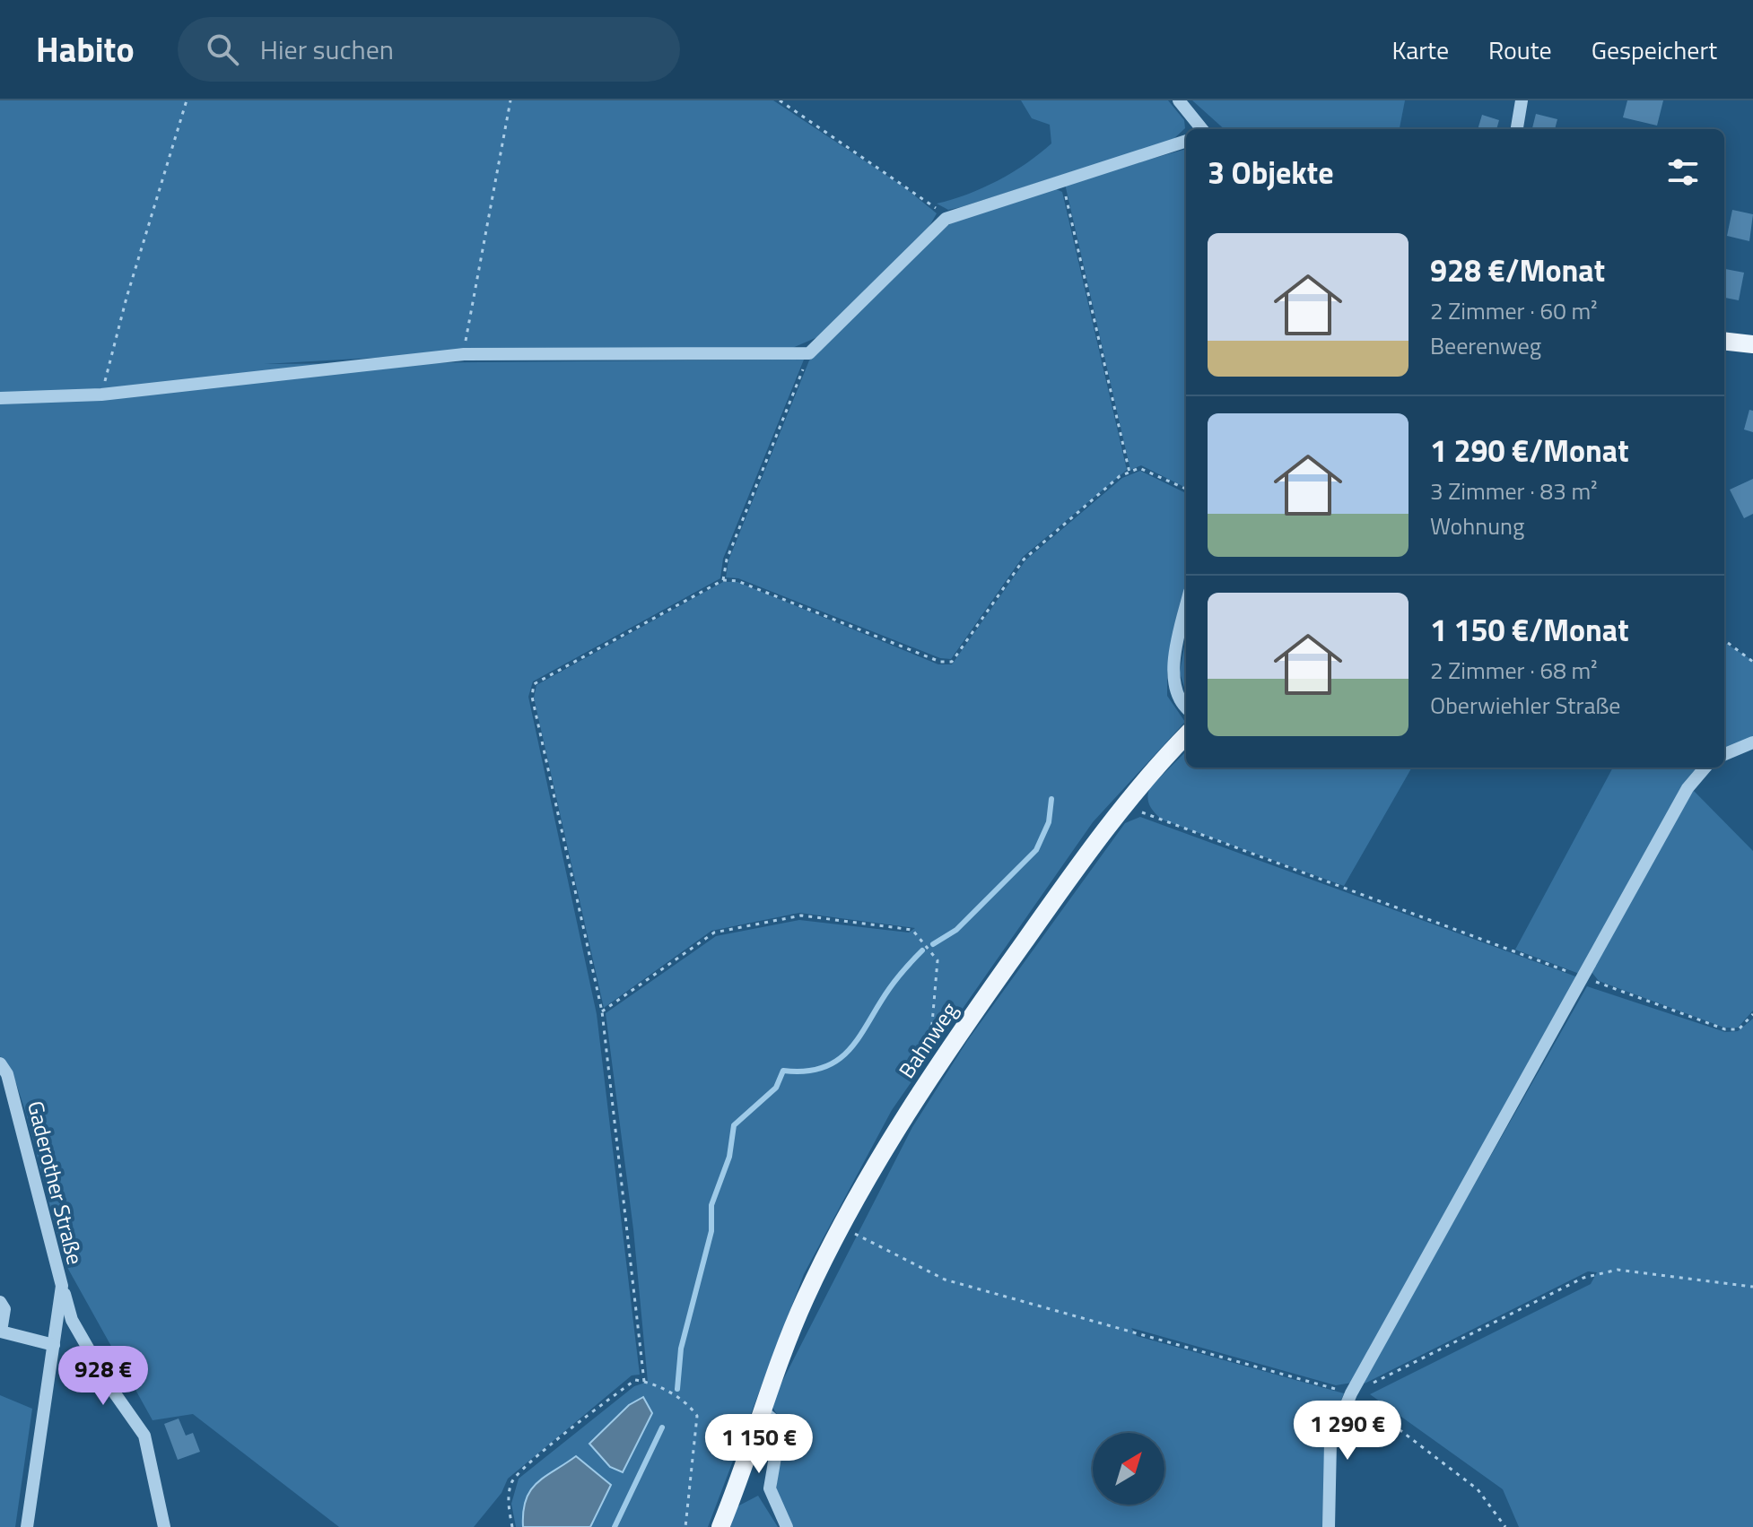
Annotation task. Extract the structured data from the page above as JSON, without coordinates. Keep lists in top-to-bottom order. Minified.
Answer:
{"streets":{"main road":["Bahnweg"],"street":["Gaderother Straße"]},"north":"top right","page":{"header":"Habito","search":"Hier suchen","nav":["Karte","Route","Gespeichert"],"heading":"3 Objekte","list":[{"name":"928 €/Monat","note":"2 Zimmer · 60 m² · Beerenweg"},{"name":"1 290 €/Monat","note":"3 Zimmer · 83 m² · Wohnung"},{"name":"1 150 €/Monat","note":"2 Zimmer · 68 m² · Oberwiehler Straße"}],"price":["928 €","1 290 €","1 150 €"]}}
